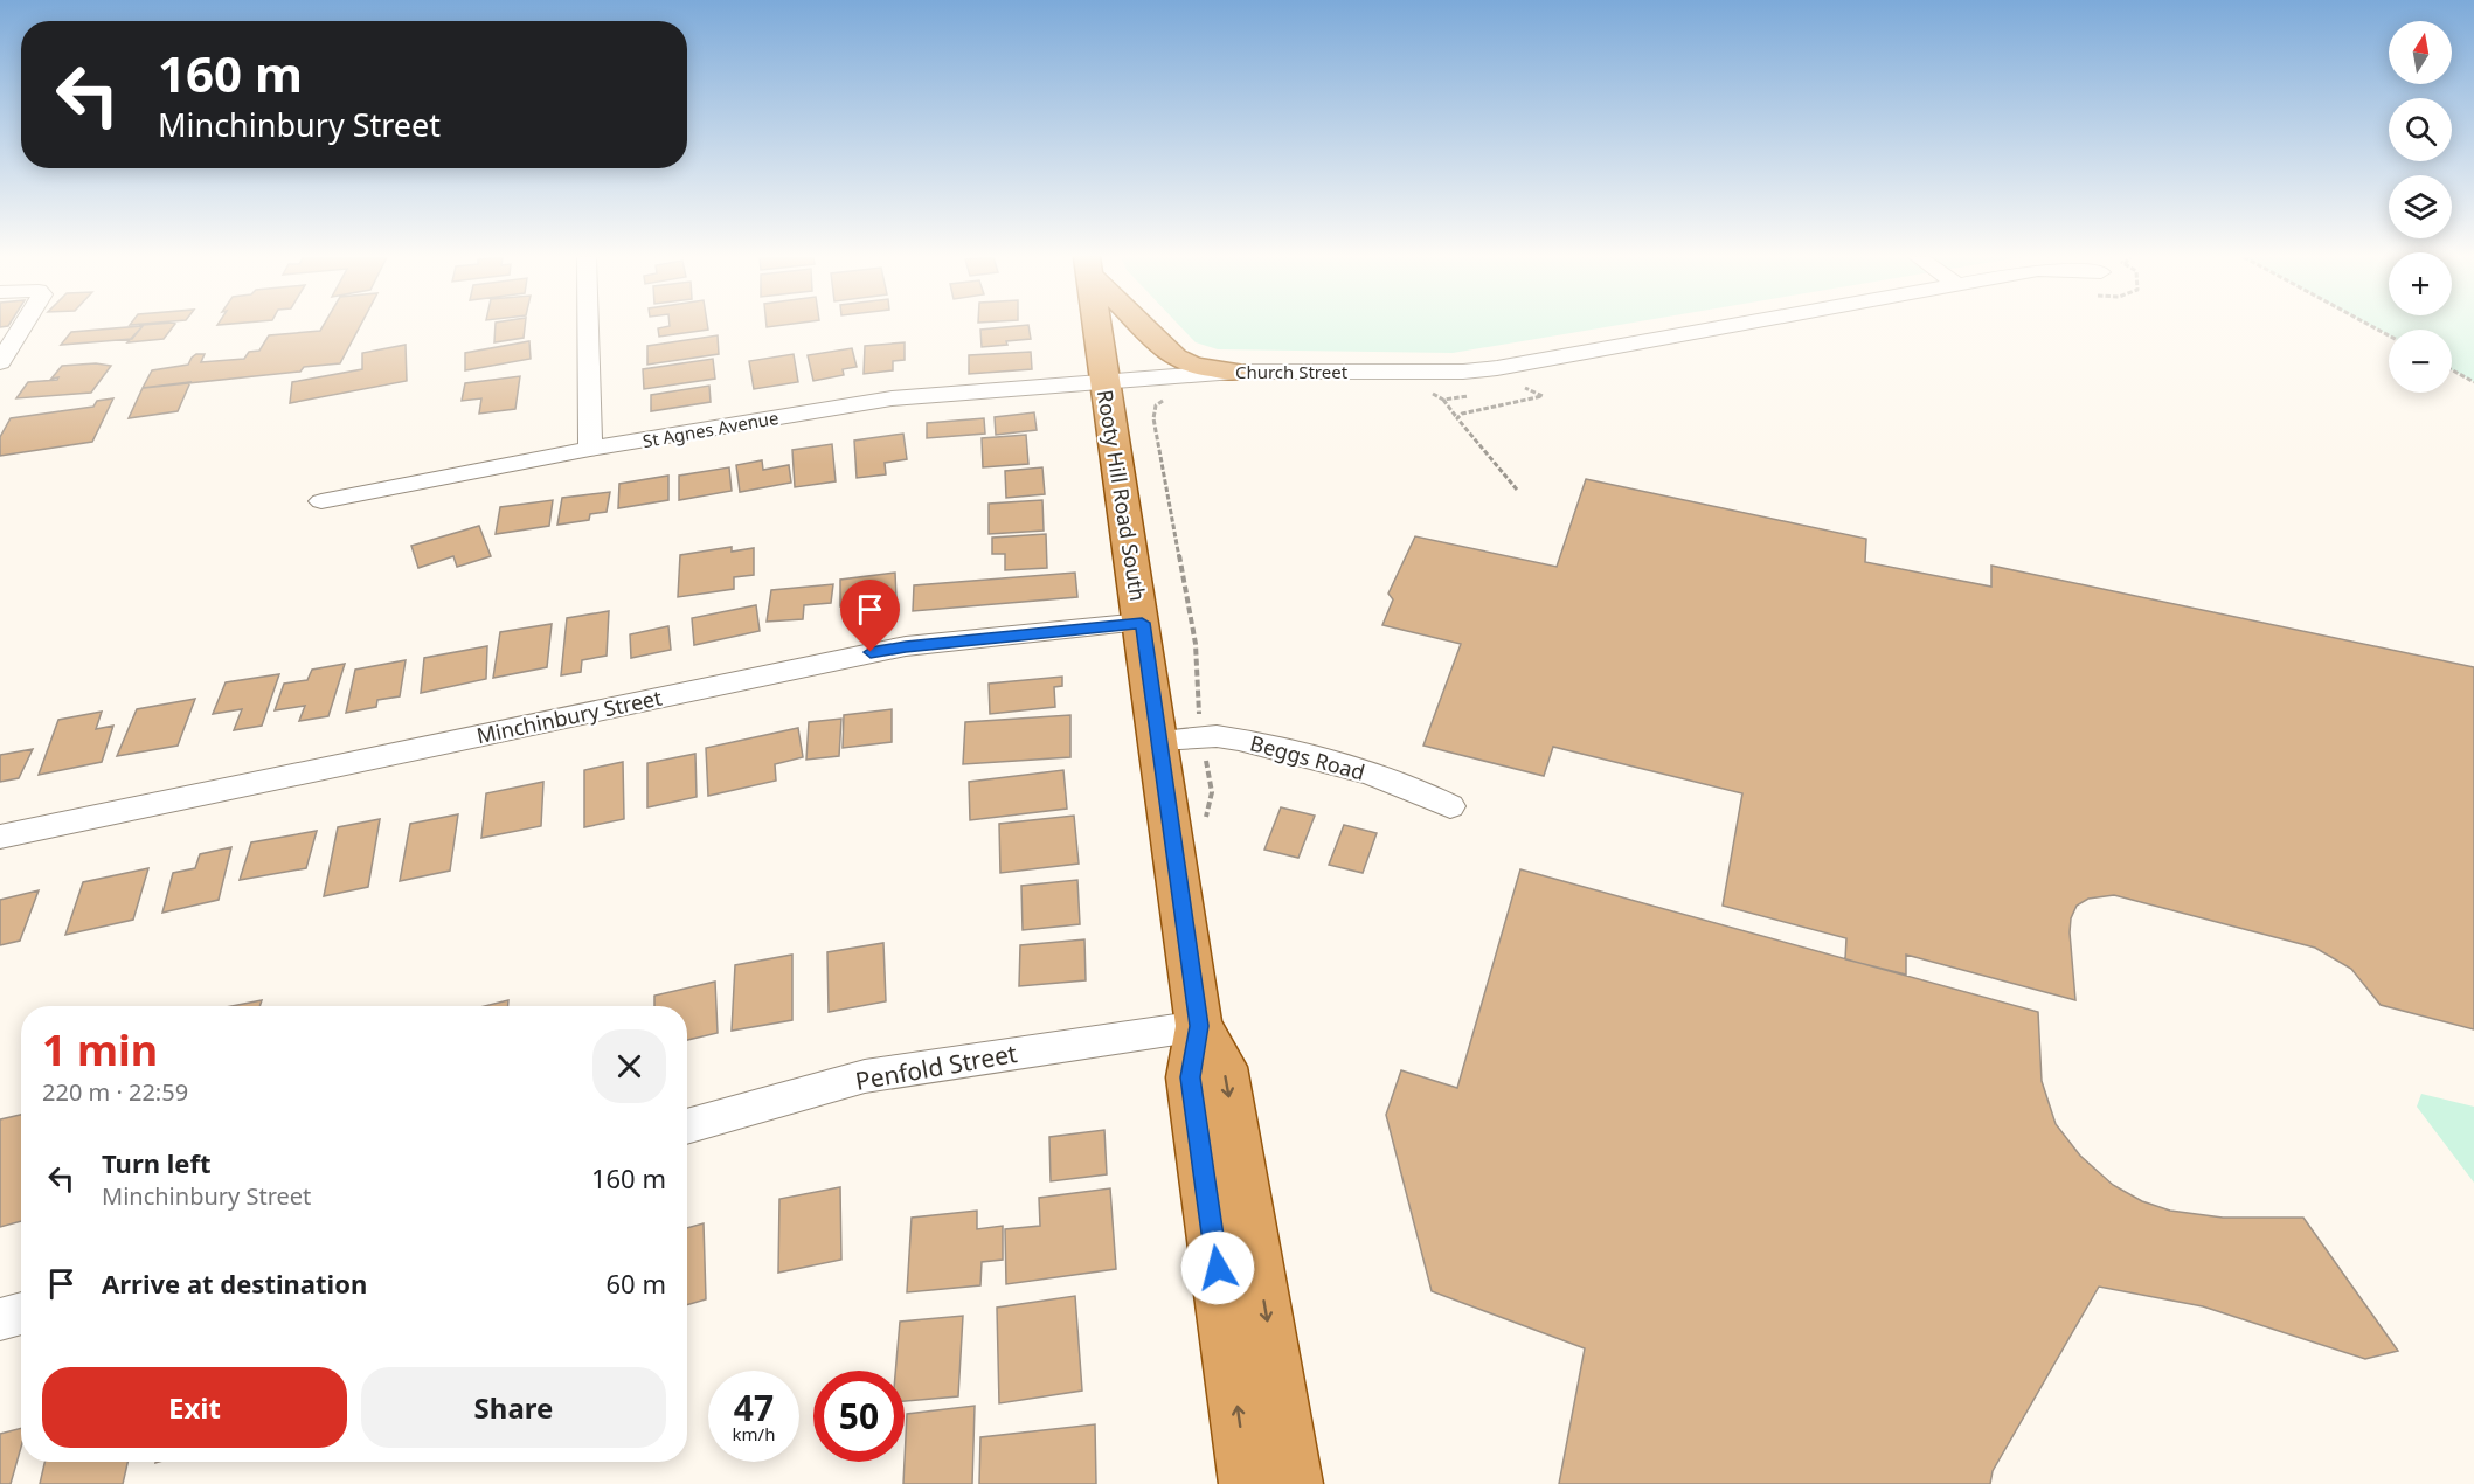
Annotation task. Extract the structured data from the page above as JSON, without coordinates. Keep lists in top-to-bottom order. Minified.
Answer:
{"streets":{"main road":["Rooty Hill Road South"],"street":["Church Street","St Agnes Avenue","Minchinbury Street","Beggs Road","Penfold Street"]},"crossings":[["Church Street","St Agnes Avenue"],["Church Street","Rooty Hill Road South"],["St Agnes Avenue","Rooty Hill Road South"],["Rooty Hill Road South","Minchinbury Street"],["Rooty Hill Road South","Beggs Road"],["Rooty Hill Road South","Penfold Street"]],"north":"top","page":{"map_buttons":["+","−"],"turn":["160 m","Minchinbury Street"],"heading":["1 min","220 m · 22:59"],"list":[{"name":"Turn left","note":"Minchinbury Street","value":"160 m"},{"name":"Arrive at destination","value":"60 m"}],"buttons":["Exit","Share"],"speed":"47 km/h","limit":"50"}}
